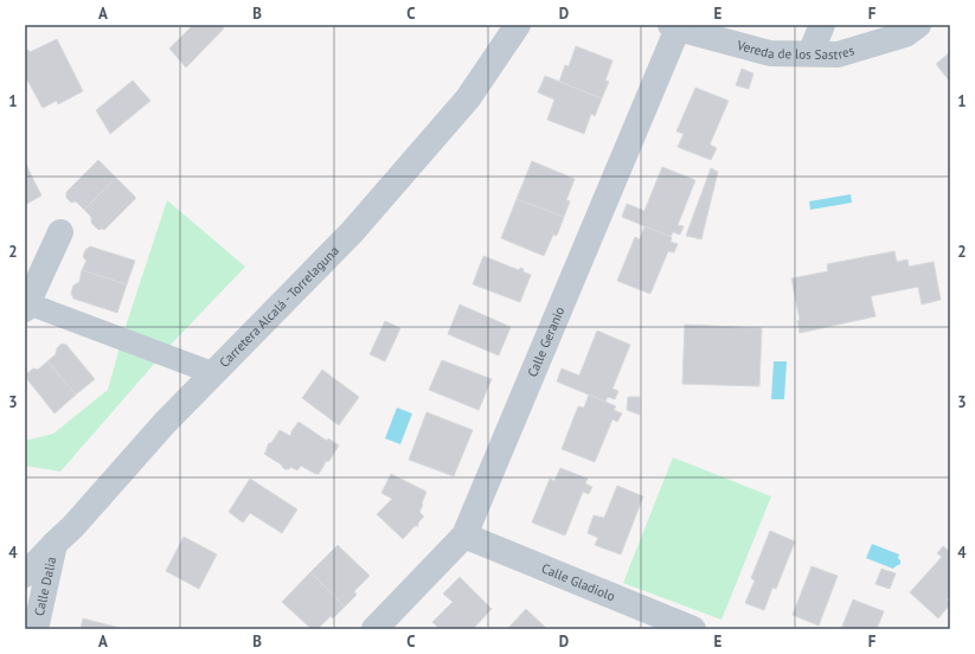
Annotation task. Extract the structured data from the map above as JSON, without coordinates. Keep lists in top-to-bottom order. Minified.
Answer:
{"streets":{"street":["Vereda de los Sastres","Carretera Alcalá - Torrelaguna","Calle Geranio","Calle Gladiolo","Calle Dalia"]},"crossings":[["Vereda de los Sastres","Calle Geranio"],["Carretera Alcalá - Torrelaguna","Calle Dalia"],["Calle Geranio","Calle Gladiolo"]],"grid":{"columns":["A","B","C","D","E","F"],"rows":["1","2","3","4"]}}
